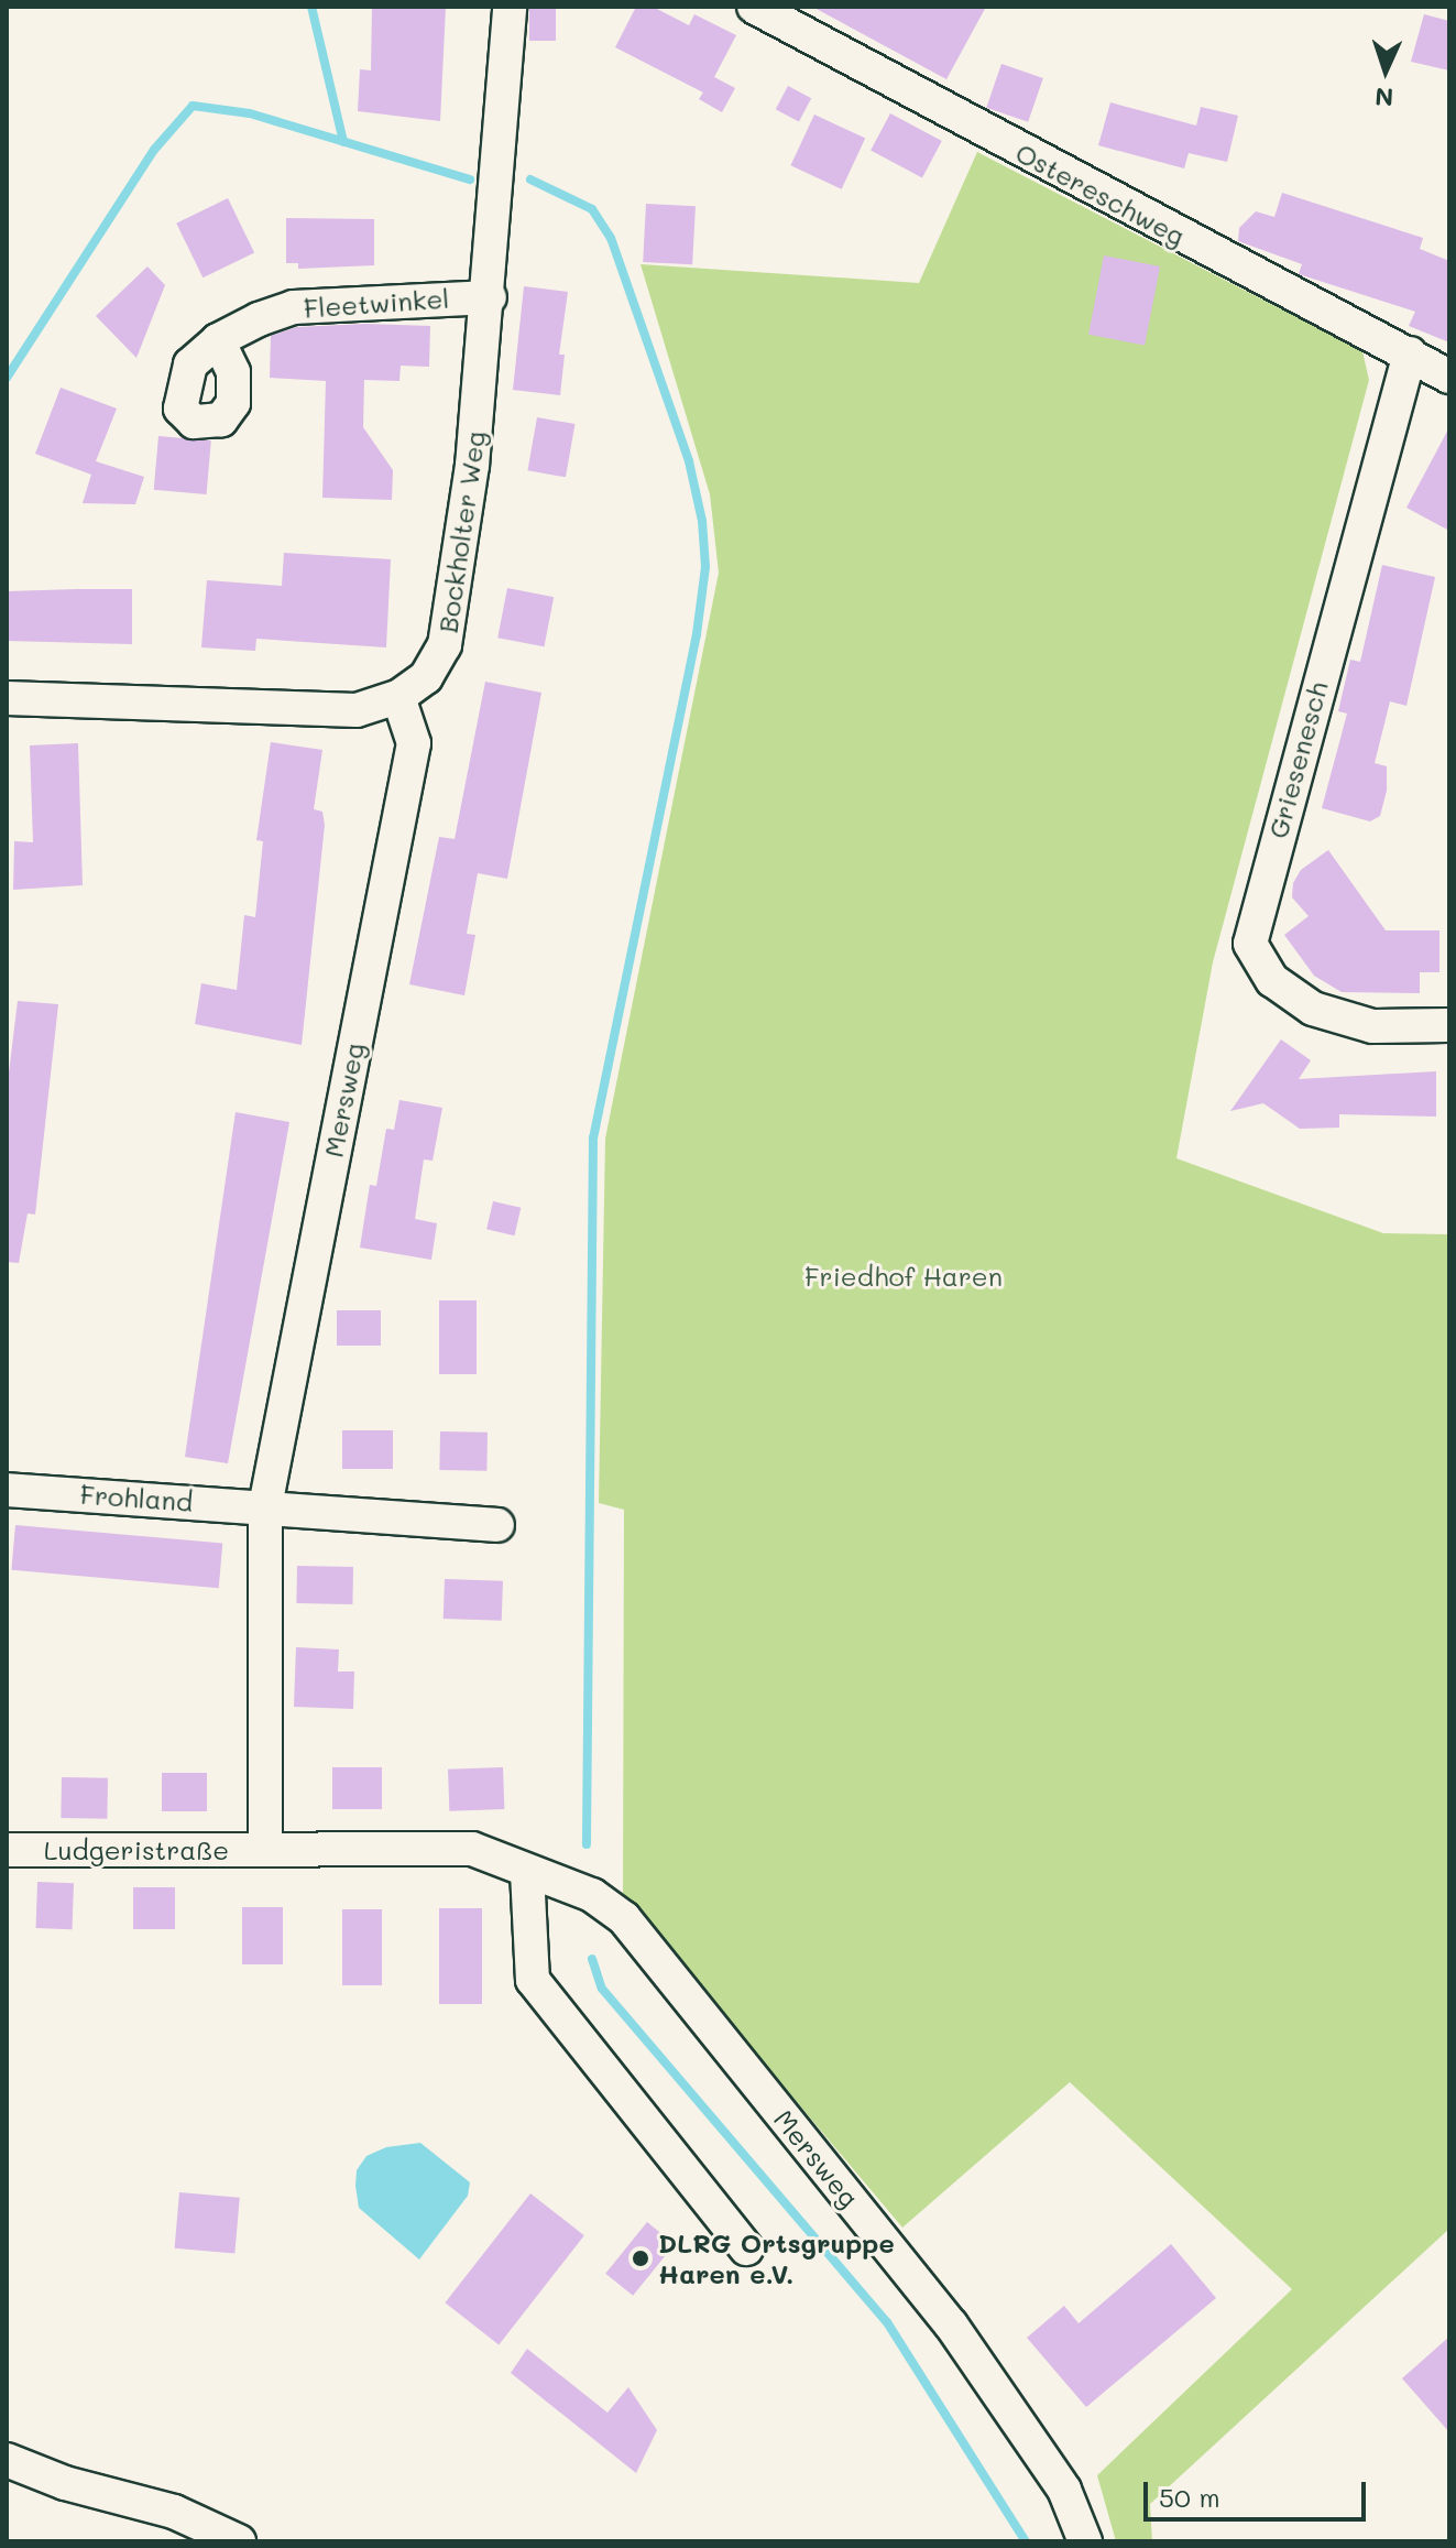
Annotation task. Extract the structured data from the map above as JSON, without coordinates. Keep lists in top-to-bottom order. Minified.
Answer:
{"streets":{"street":["Ostereschweg","Fleetwinkel","Bockholter Weg","Griesenesch","Mersweg","Frohland","Ludgeristraße"]},"crossings":[["Ostereschweg","Griesenesch"],["Fleetwinkel","Bockholter Weg"],["Bockholter Weg","Mersweg"],["Mersweg","Frohland"],["Mersweg","Ludgeristraße"]],"parks":["Friedhof Haren"],"places":["DLRG Ortsgruppe Haren e.V."],"scale_bar":"50 m","north":"bottom"}
